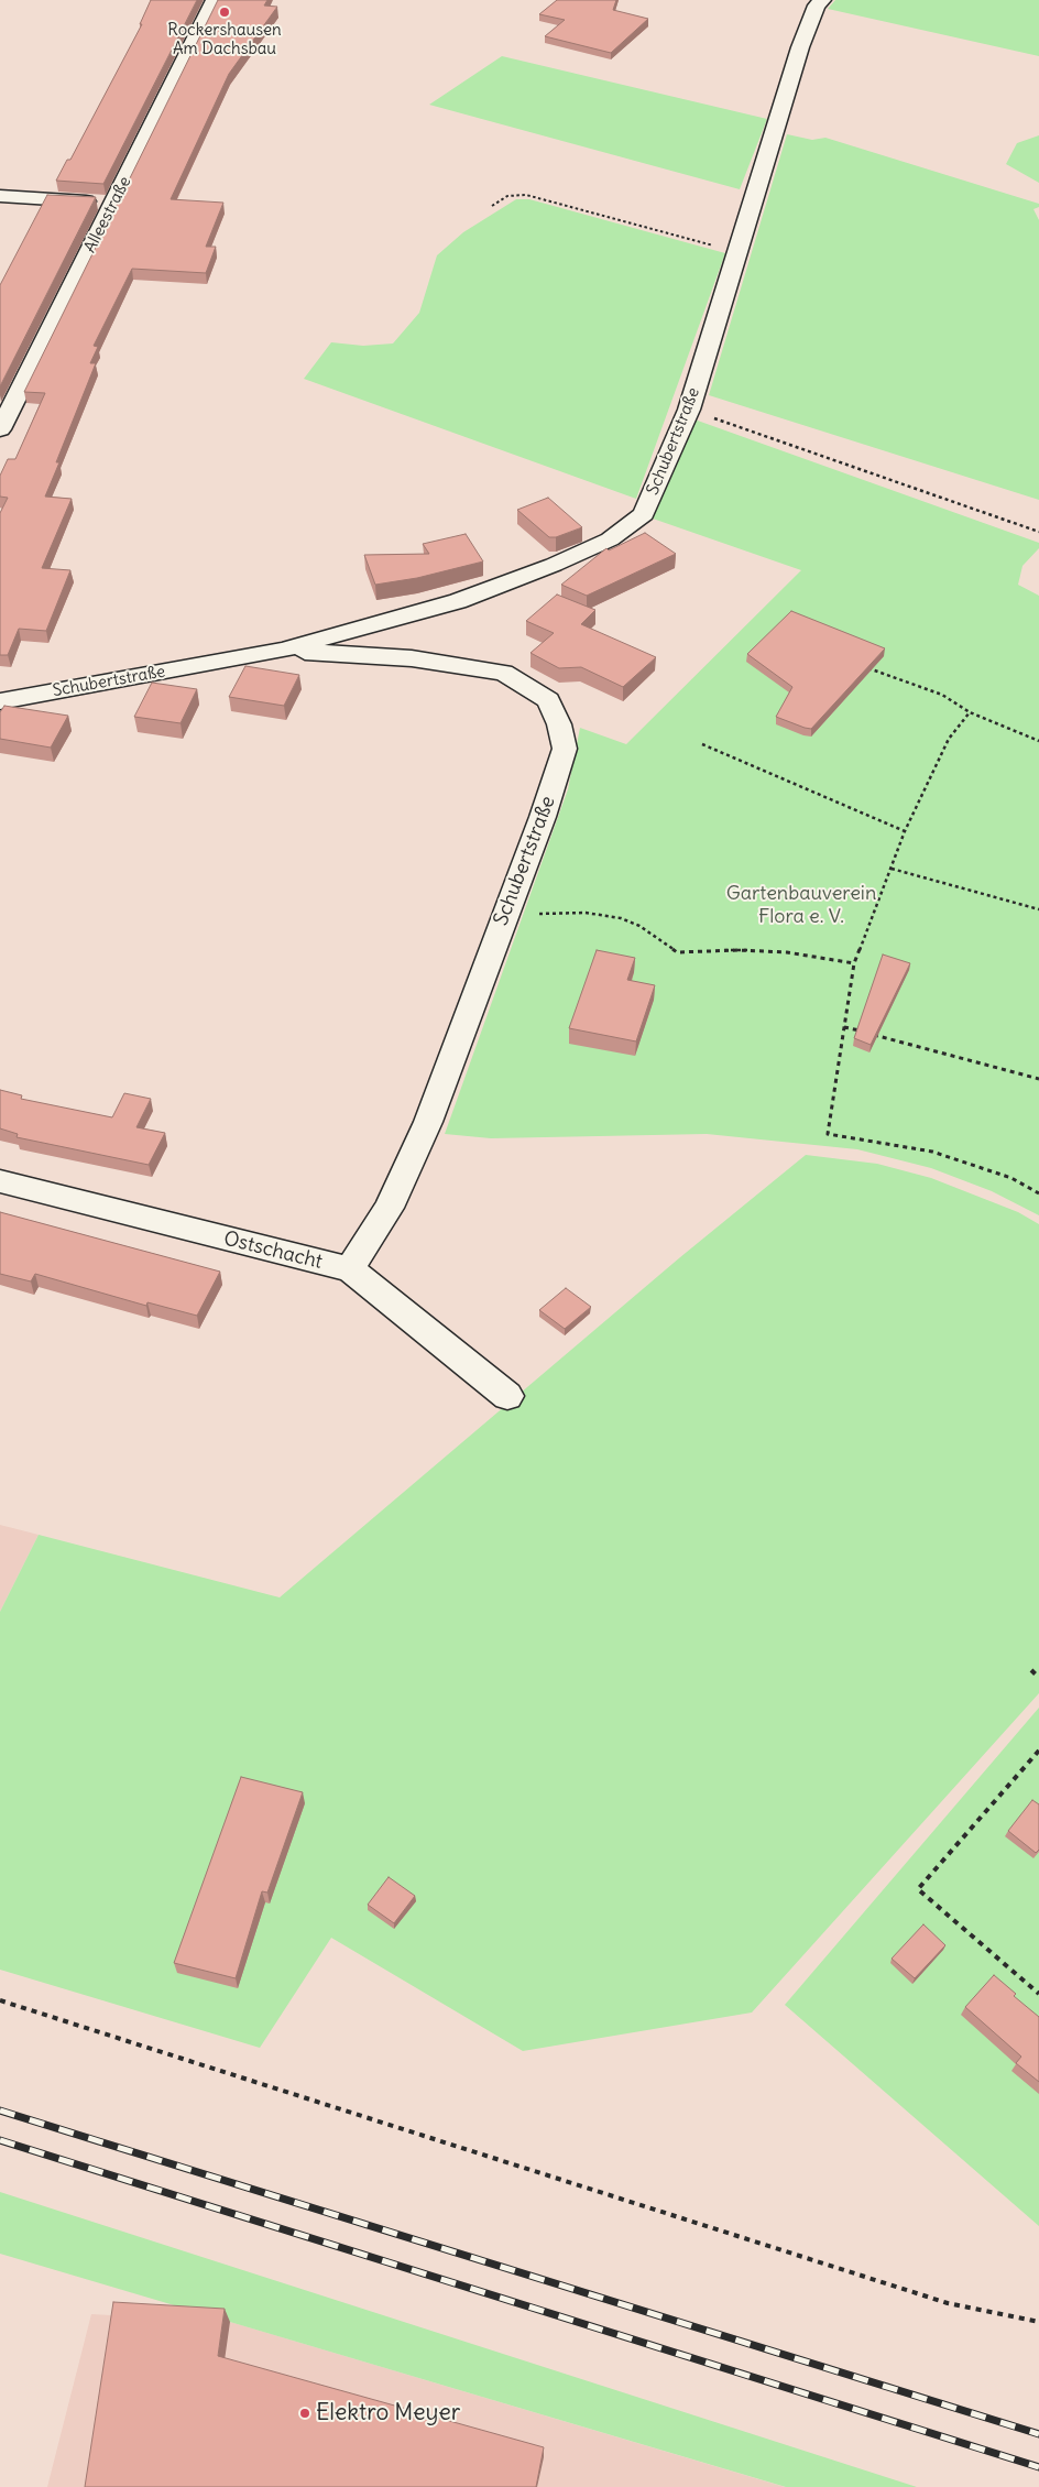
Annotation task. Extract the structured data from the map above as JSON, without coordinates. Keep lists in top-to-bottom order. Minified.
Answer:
{"streets":{"street":["Alleestraße","Schubertstraße","Ostschacht"]},"crossings":[["Schubertstraße","Ostschacht"]],"parks":["Gartenbauverein Flora e. V."],"places":["Rockershausen Am Dachsbau","Elektro Meyer"]}
